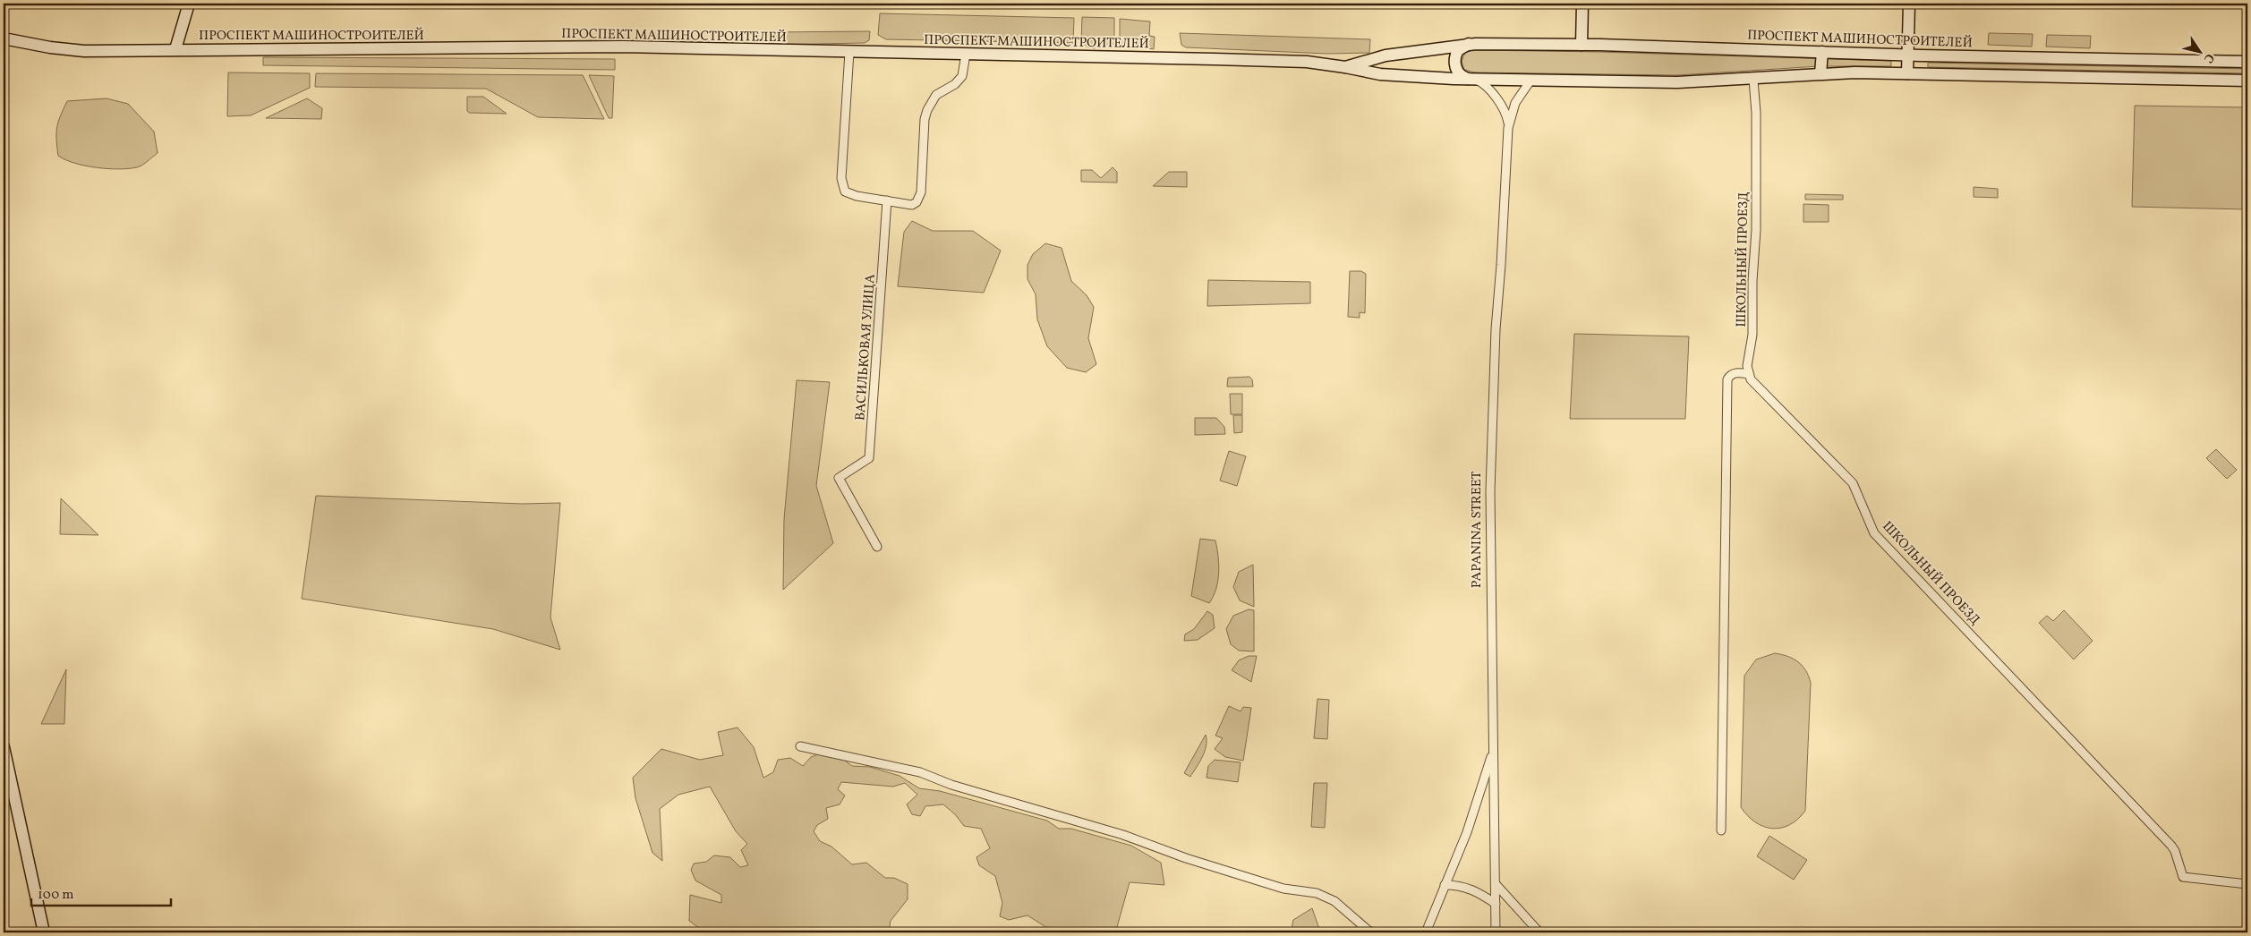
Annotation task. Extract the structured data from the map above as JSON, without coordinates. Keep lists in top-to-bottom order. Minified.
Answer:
{"streets":{"street":["ПРОСПЕКТ МАШИНОСТРОИТЕЛЕЙ","ШКОЛЬНЫЙ ПРОЕЗД","ВАСИЛЬКОВАЯ УЛИЦА","PAPANINA STREET"]},"crossings":[["ПРОСПЕКТ МАШИНОСТРОИТЕЛЕЙ","ШКОЛЬНЫЙ ПРОЕЗД"],["ПРОСПЕКТ МАШИНОСТРОИТЕЛЕЙ","PAPANINA STREET"]],"scale_bar":"100 m","north":"bottom right"}
